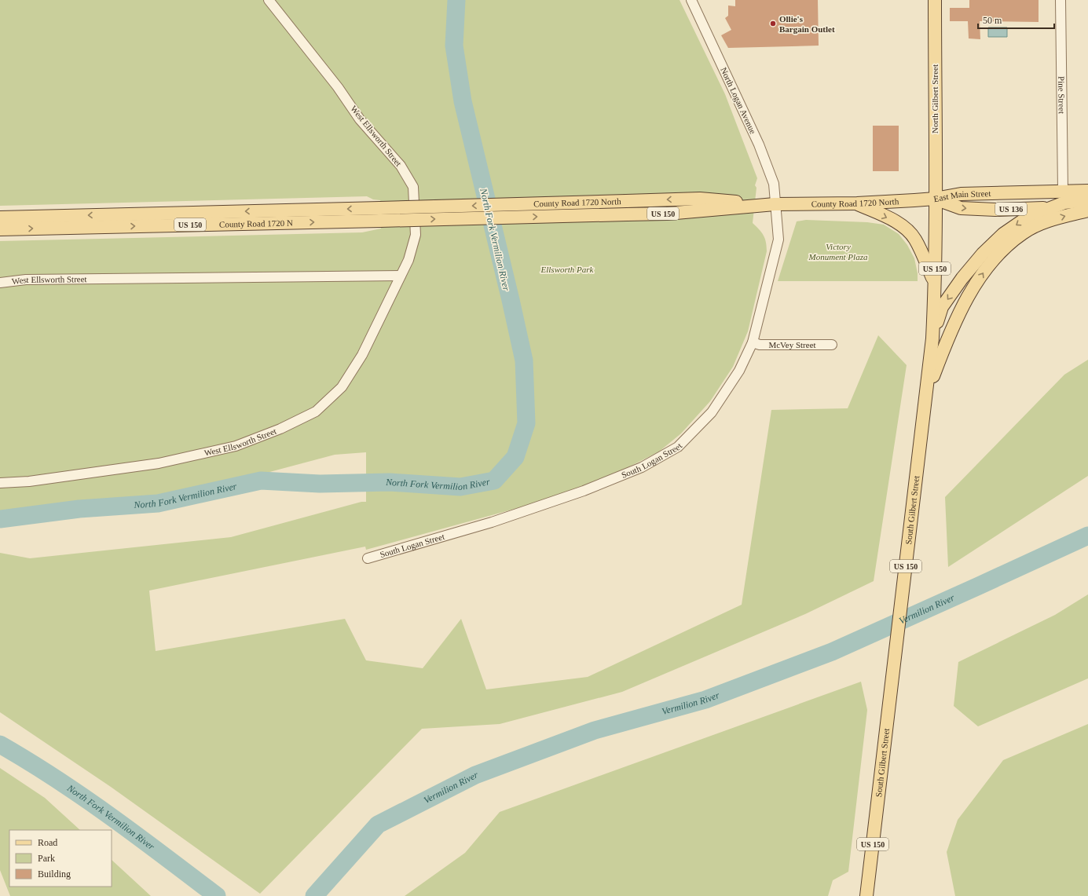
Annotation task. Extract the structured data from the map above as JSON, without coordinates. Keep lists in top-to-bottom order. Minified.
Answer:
{"streets":{"main road":["North Gilbert Street","East Main Street","County Road 1720 North","US 136","US 150","County Road 1720 N","South Gilbert Street"],"street":["Pine Street","North Logan Avenue","West Ellsworth Street","McVey Street","South Logan Street"]},"crossings":[["Pine Street","East Main Street"],["North Gilbert Street","East Main Street"],["North Gilbert Street","County Road 1720 North"],["North Gilbert Street","South Gilbert Street"],["North Logan Avenue","County Road 1720 North"],["North Logan Avenue","South Logan Street"],["East Main Street","County Road 1720 North"],["East Main Street","South Gilbert Street"],["County Road 1720 North","County Road 1720 N"],["County Road 1720 North","South Logan Street"],["County Road 1720 North","South Gilbert Street"],["McVey Street","South Logan Street"]],"water":["North Fork Vermilion River","Vermilion River"],"parks":["Victory Monument Plaza","Ellsworth Park"],"places":["Ollie's Bargain Outlet"],"legend":["Road","Park","Building"],"scale_bar":"50 m"}
